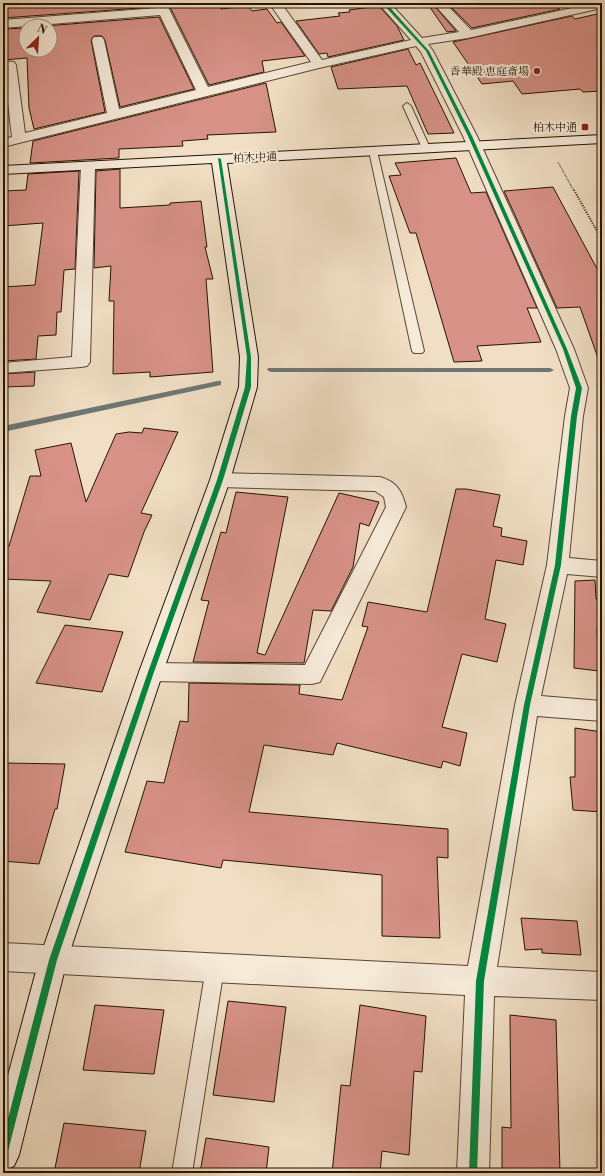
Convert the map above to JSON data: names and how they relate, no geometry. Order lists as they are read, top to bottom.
{
  "streets": {
    "street": ["柏木中通"]
  },
  "places": {
    "other": ["香華殿 恵庭斎場"],
    "transit": ["柏木中通"]
  },
  "north": "top right"
}
